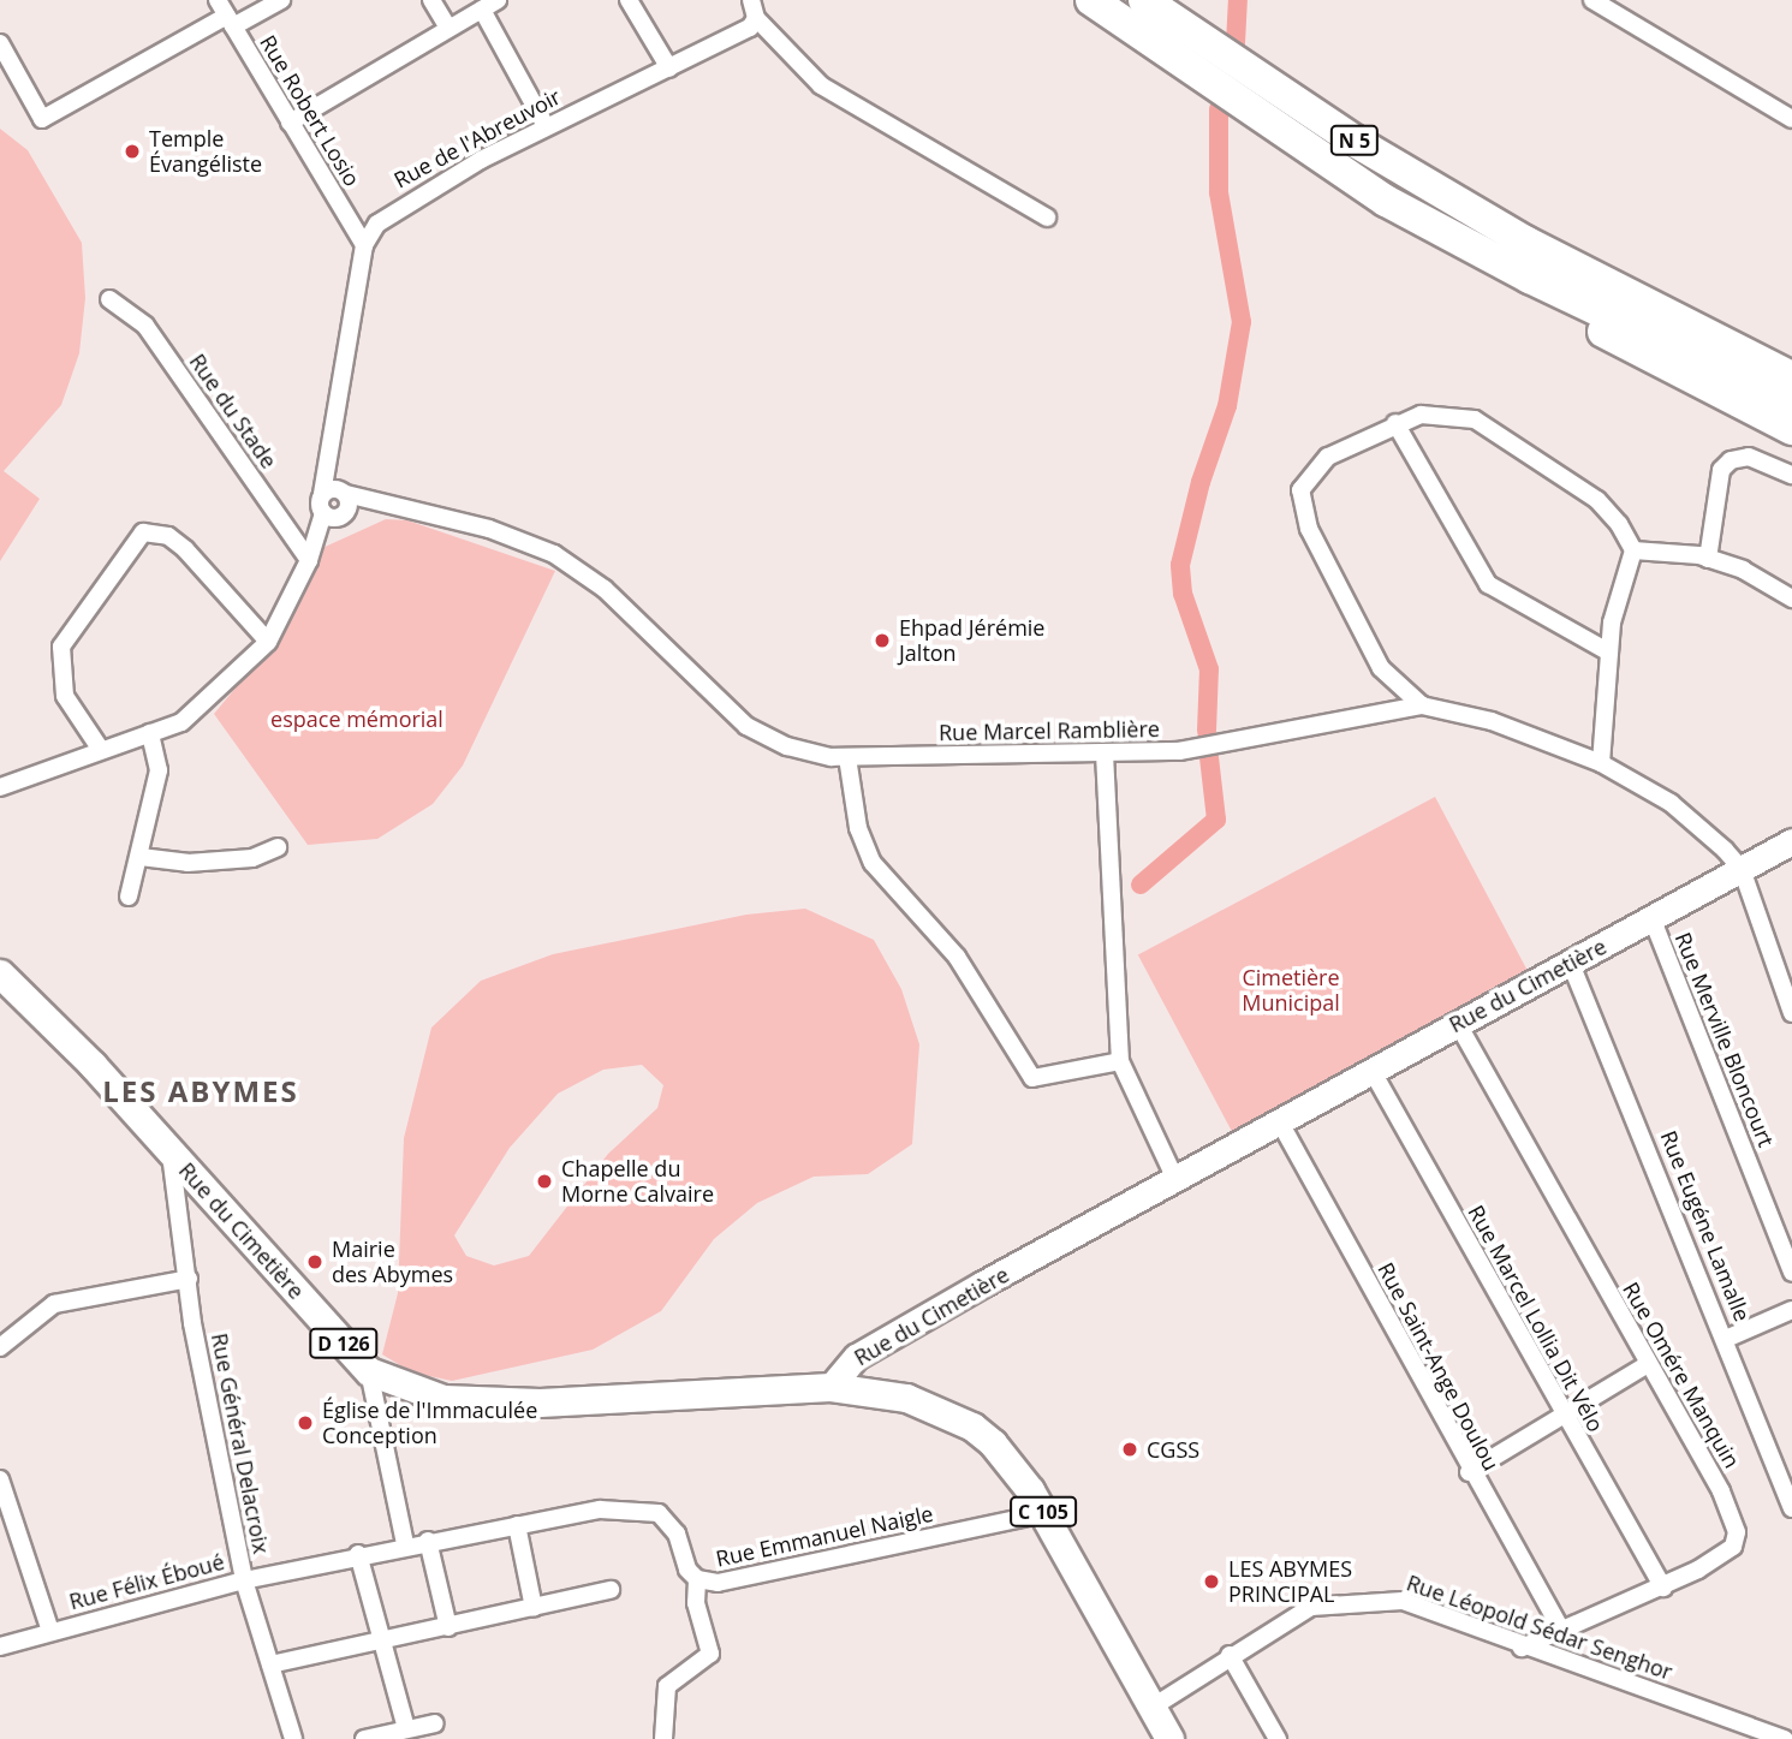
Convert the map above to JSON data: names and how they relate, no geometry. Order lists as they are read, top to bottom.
{
  "streets": {
    "highway": ["N 5"],
    "main road": ["Rue du Cimetière", "D 126", "C 105"],
    "street": [
      "Rue Robert Losio",
      "Rue de l'Abreuvoir",
      "Rue du Stade",
      "Rue Marcel Ramblière",
      "Rue Merville Bloncourt",
      "Rue Eugéne Lamalle",
      "Rue Marcel Lollia Dit Vélo",
      "Rue Saint-Ange Doulou",
      "Rue Omére Manquin",
      "Rue Général Delacroix",
      "Rue Emmanuel Naigle",
      "Rue Félix Éboué",
      "Rue Léopold Sédar Senghor"
    ]
  },
  "crossings": [
    ["Rue Robert Losio", "Rue de l'Abreuvoir"],
    ["Rue Marcel Ramblière", "Rue du Cimetière"],
    ["Rue du Cimetière", "Rue Merville Bloncourt"],
    ["Rue du Cimetière", "Rue Eugéne Lamalle"],
    ["Rue du Cimetière", "Rue Marcel Lollia Dit Vélo"],
    ["Rue du Cimetière", "Rue Saint-Ange Doulou"],
    ["Rue du Cimetière", "Rue Omére Manquin"],
    ["Rue du Cimetière", "Rue Général Delacroix"],
    ["Rue du Cimetière", "C 105"],
    ["Rue Marcel Lollia Dit Vélo", "Rue Omére Manquin"],
    ["Rue Saint-Ange Doulou", "Rue Omére Manquin"],
    ["Rue Omére Manquin", "Rue Léopold Sédar Senghor"],
    ["Rue Général Delacroix", "Rue Félix Éboué"],
    ["C 105", "Rue Emmanuel Naigle"],
    ["C 105", "Rue Léopold Sédar Senghor"],
    ["Rue Emmanuel Naigle", "Rue Félix Éboué"]
  ],
  "districts": ["LES ABYMES"],
  "parks": ["espace mémorial", "Cimetière Municipal"],
  "places": [
    "Temple Évangéliste",
    "Ehpad Jérémie Jalton",
    "Chapelle du Morne Calvaire",
    "Mairie des Abymes",
    "Église de l'Immaculée Conception",
    "CGSS",
    "LES ABYMES PRINCIPAL"
  ]
}
